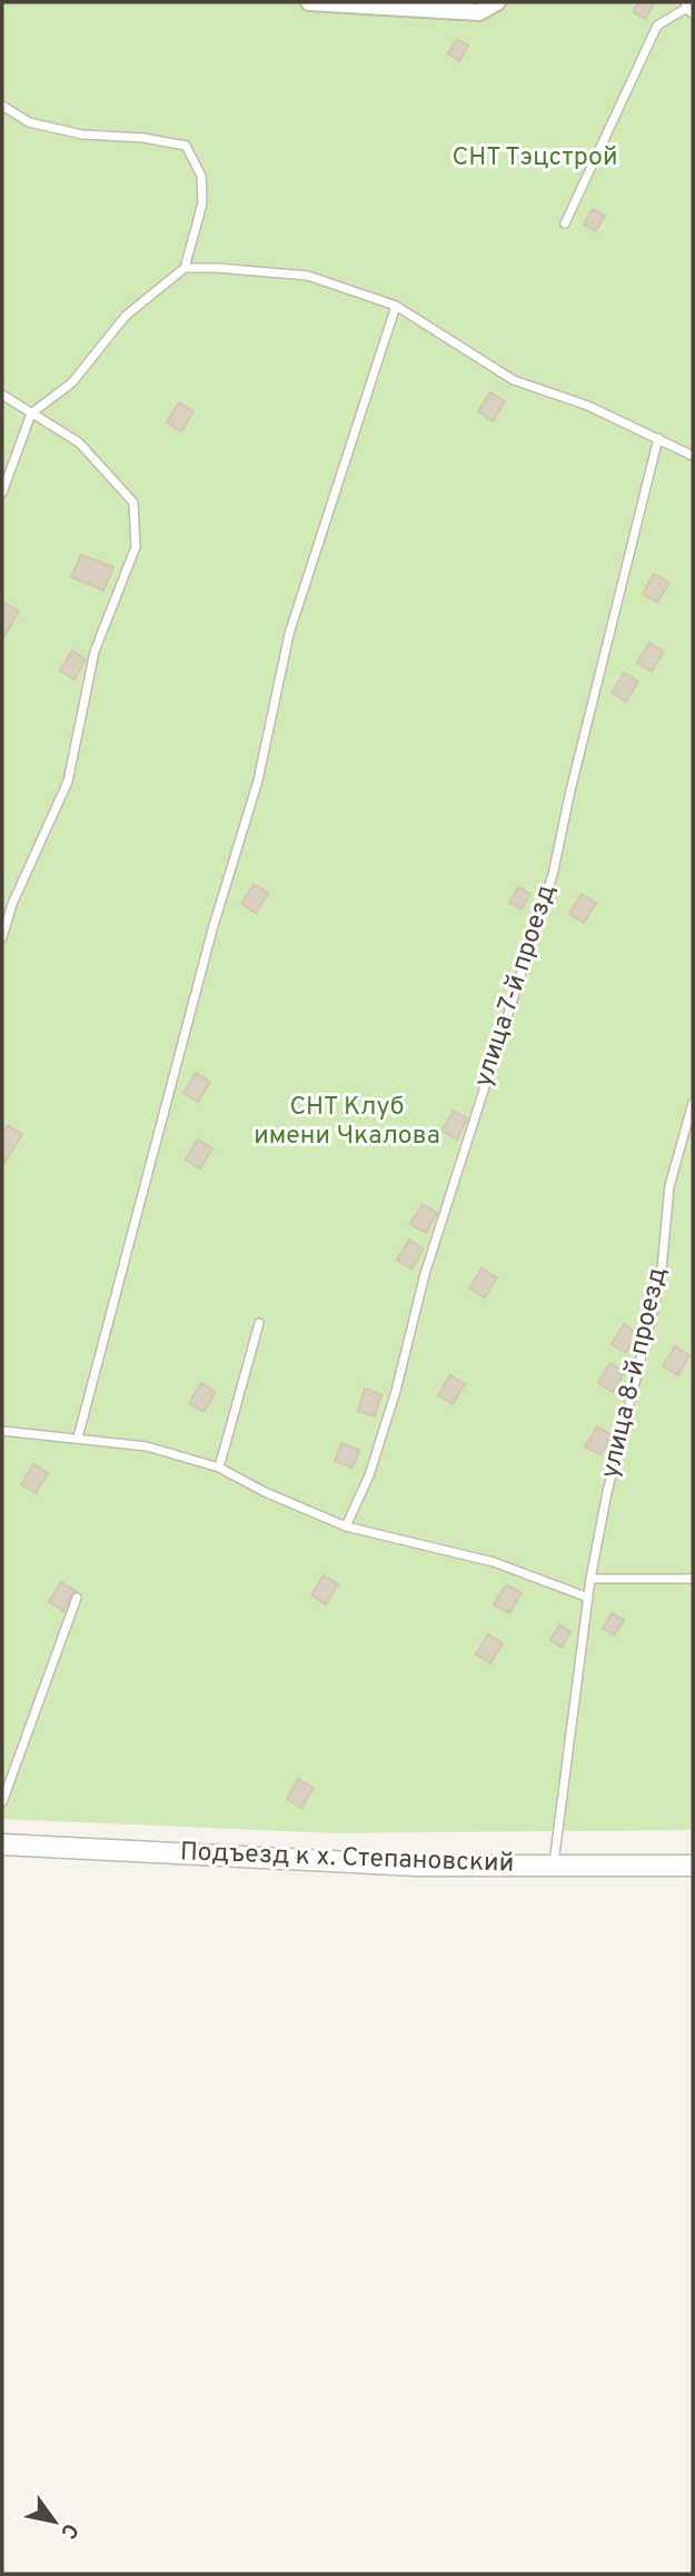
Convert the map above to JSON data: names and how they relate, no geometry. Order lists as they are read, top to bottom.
{
  "streets": {
    "street": ["Подъезд к х. Степановский"],
    "lane": ["улица 7-й проезд", "улица 8-й проезд"]
  },
  "crossings": [
    ["улица 8-й проезд", "Подъезд к х. Степановский"]
  ],
  "parks": ["СНТ Тэцстрой", "СНТ Клуб имени Чкалова"],
  "north": "bottom right"
}
